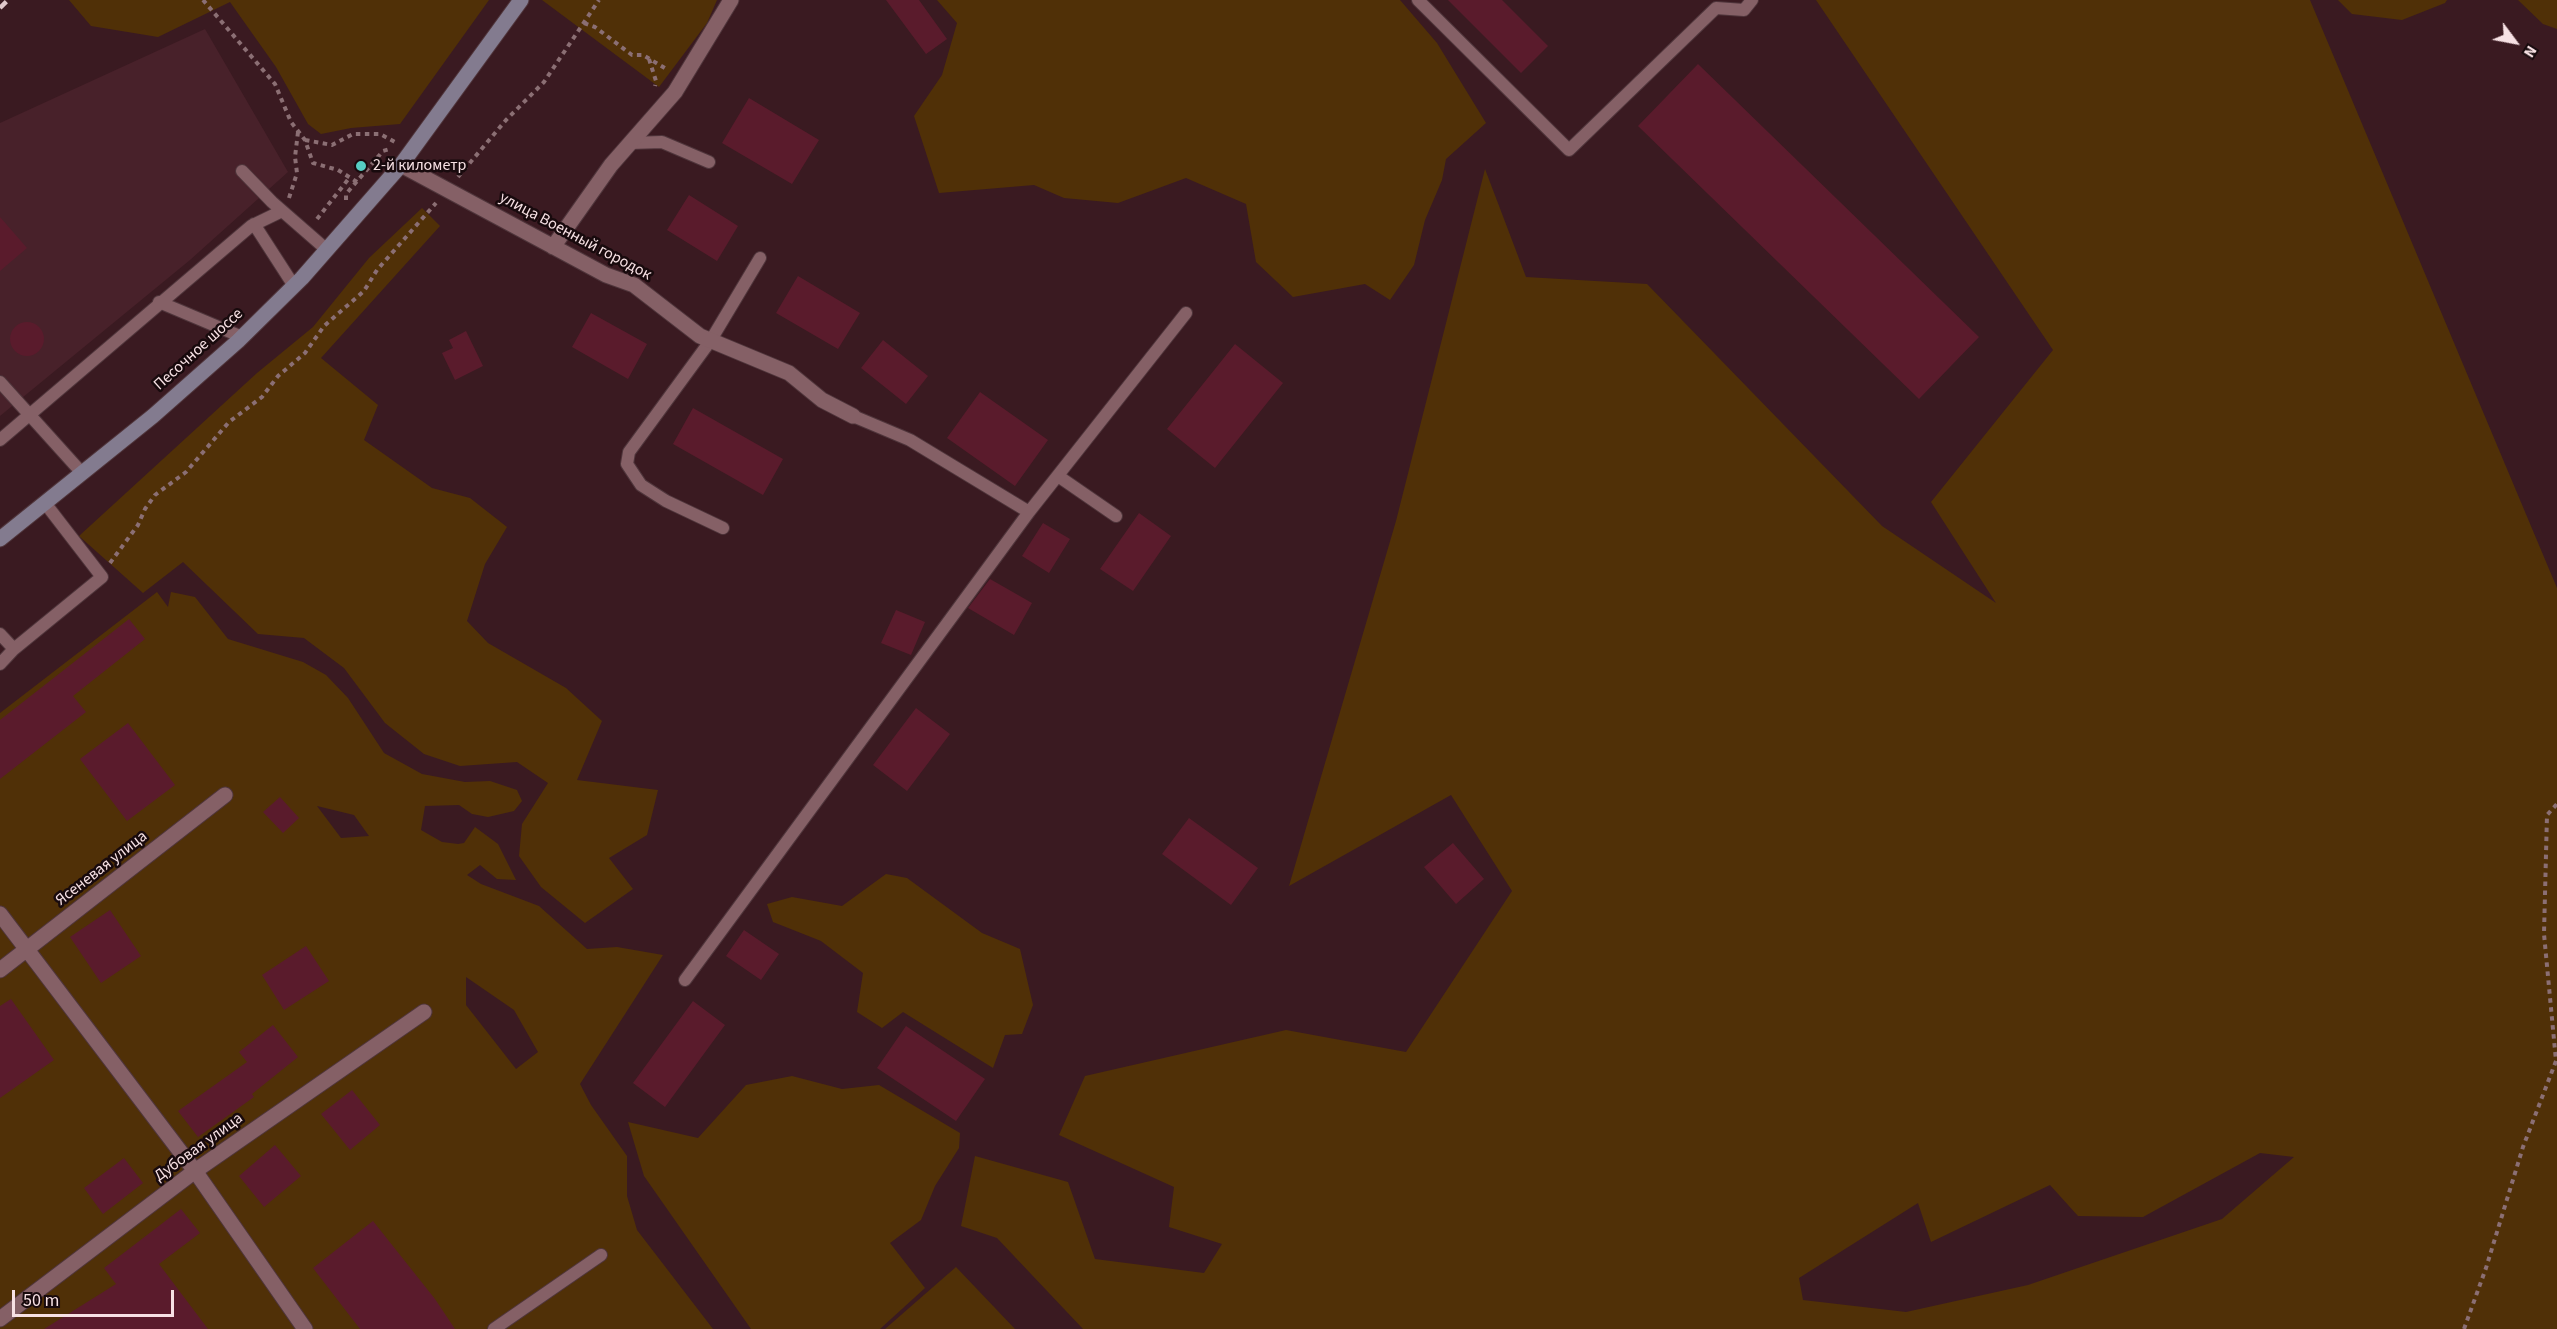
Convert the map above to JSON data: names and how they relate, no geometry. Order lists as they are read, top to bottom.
{
  "streets": {
    "main road": ["Песочное шоссе"],
    "street": ["улица Военный городок", "Ясеневая улица", "Дубовая улица"]
  },
  "crossings": [
    ["улица Военный городок", "Песочное шоссе"]
  ],
  "places": ["2-й километр"],
  "scale_bar": "50 m",
  "north": "bottom right"
}
